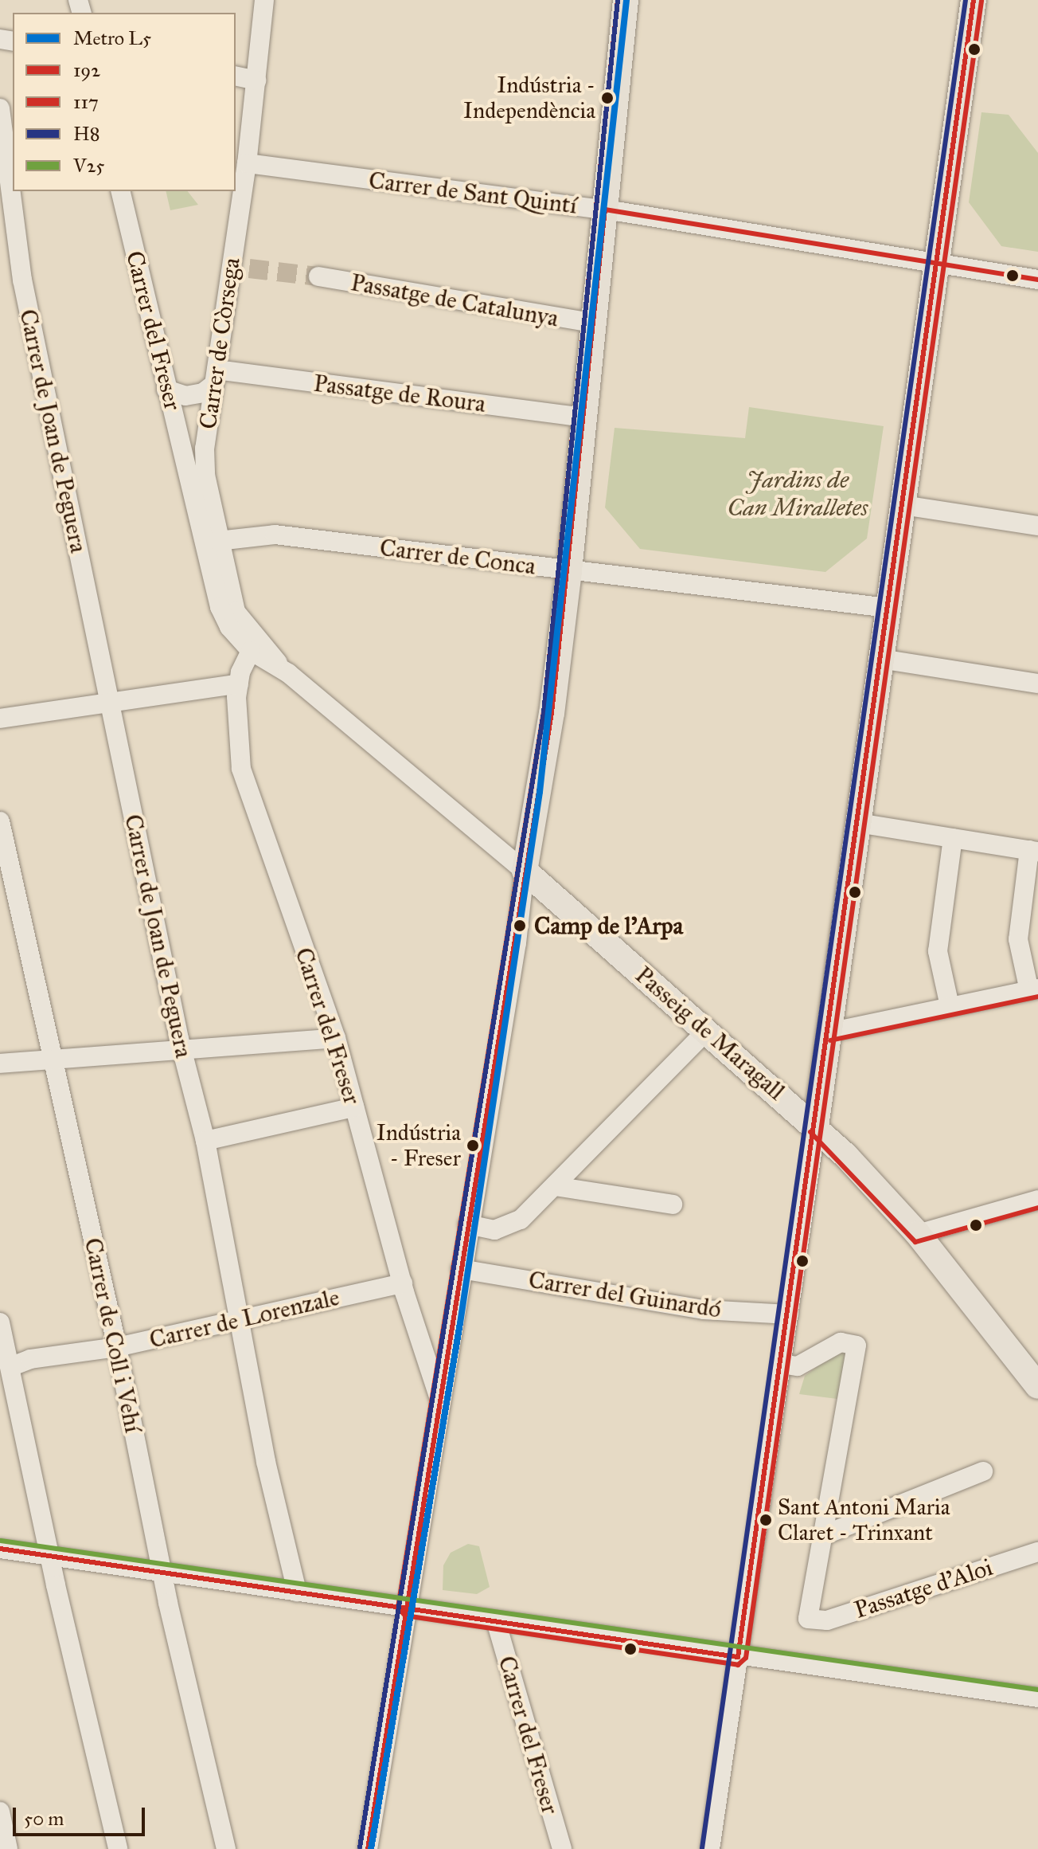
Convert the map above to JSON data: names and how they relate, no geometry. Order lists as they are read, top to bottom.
{
  "streets": {
    "main road": ["Passeig de Maragall"],
    "street": [
      "Carrer de Sant Quintí",
      "Passatge de Catalunya",
      "Carrer del Freser",
      "Carrer de Còrsega",
      "Passatge de Roura",
      "Carrer de Joan de Peguera",
      "Carrer de Conca",
      "Carrer del Guinardó",
      "Carrer de Lorenzale",
      "Carrer de Coll i Vehí",
      "Passatge d'Aloi"
    ]
  },
  "crossings": [
    ["Carrer de Sant Quintí", "Carrer de Còrsega"],
    ["Carrer del Freser", "Passeig de Maragall"],
    ["Carrer del Freser", "Carrer de Lorenzale"],
    ["Carrer de Còrsega", "Passatge de Roura"],
    ["Carrer de Còrsega", "Carrer de Conca"],
    ["Carrer de Còrsega", "Passeig de Maragall"],
    ["Carrer de Joan de Peguera", "Carrer de Lorenzale"],
    ["Carrer de Lorenzale", "Carrer de Coll i Vehí"]
  ],
  "parks": ["Jardins de Can Miralletes"],
  "places": [
    "Indústria - Independència",
    "Camp de l'Arpa",
    "Indústria - Freser",
    "Sant Antoni Maria Claret - Trinxant"
  ],
  "lines": [
    "metro line L5",
    "transit line 192",
    "transit line 117",
    "transit line H8",
    "transit line V25"
  ],
  "legend": [
    "Metro L5",
    "192",
    "117",
    "H8",
    "V25"
  ],
  "scale_bar": "50 m"
}
